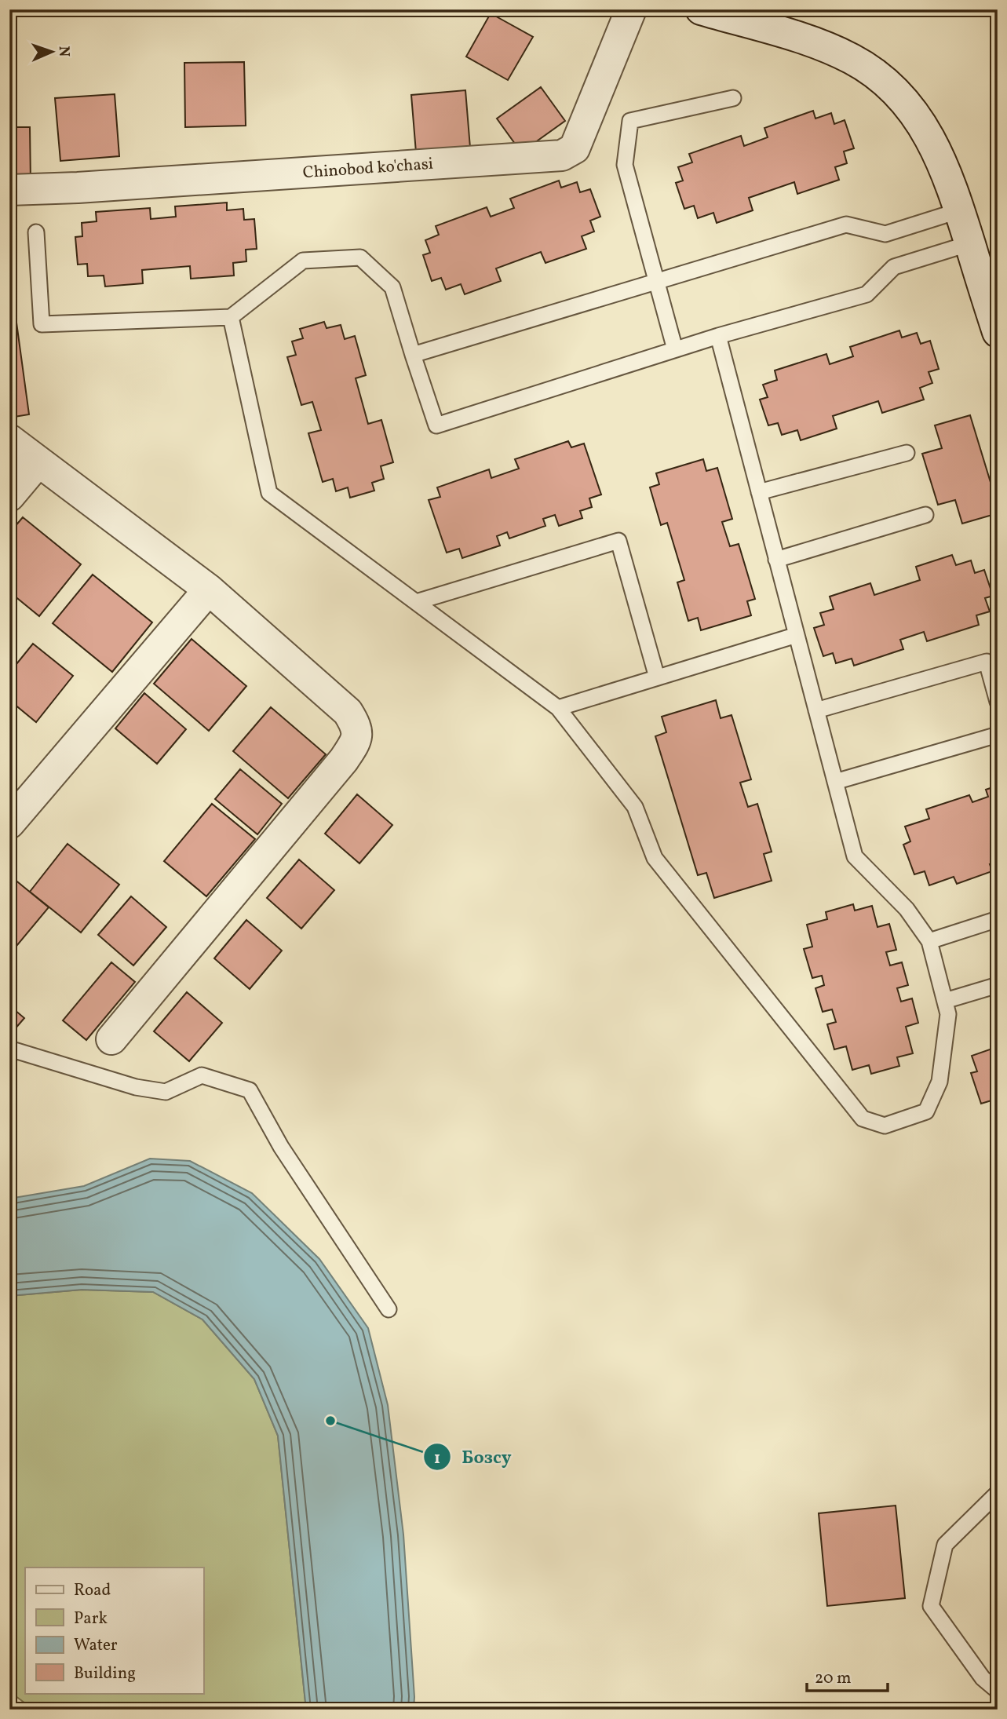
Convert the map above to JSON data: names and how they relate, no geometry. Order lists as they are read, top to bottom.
{
  "streets": {
    "street": ["Chinobod ko'chasi"]
  },
  "places": ["Бозсу"],
  "legend": [
    "Road",
    "Park",
    "Water",
    "Building"
  ],
  "scale_bar": "20 m",
  "north": "right"
}
